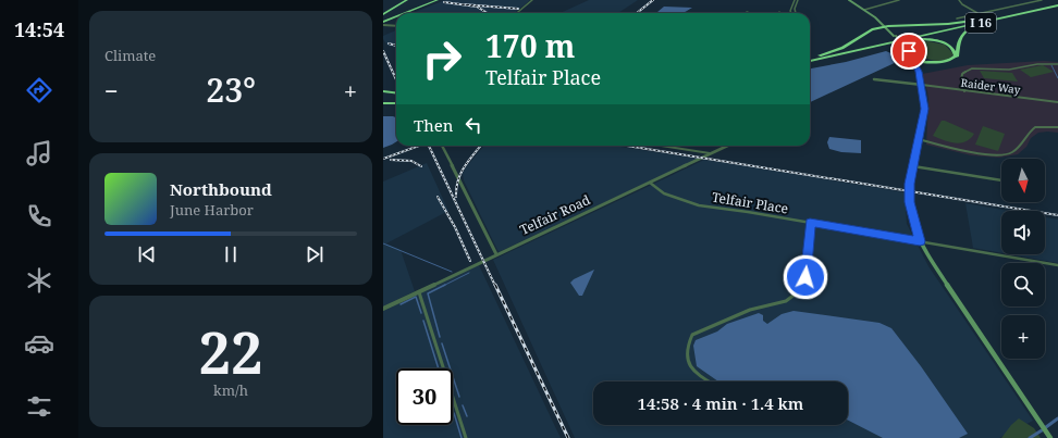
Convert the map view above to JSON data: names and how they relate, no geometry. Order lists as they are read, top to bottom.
{
  "streets": {
    "highway": ["I 16"],
    "street": ["Raider Way", "Telfair Place", "Telfair Road"]
  },
  "crossings": [
    ["Telfair Place", "Telfair Road"]
  ],
  "north": "bottom",
  "page": {
    "tabs": "14:54",
    "tile": [
      "Climate",
      ["22", "km/h"]
    ],
    "turn": ["170 m", "Telfair Place"],
    "heat": ["−", "23°", "+"],
    "then": "Then",
    "map_buttons": "+",
    "song": ["Northbound", "June Harbor"],
    "limit": "30",
    "trip": "14:58 · 4 min · 1.4 km"
  }
}
